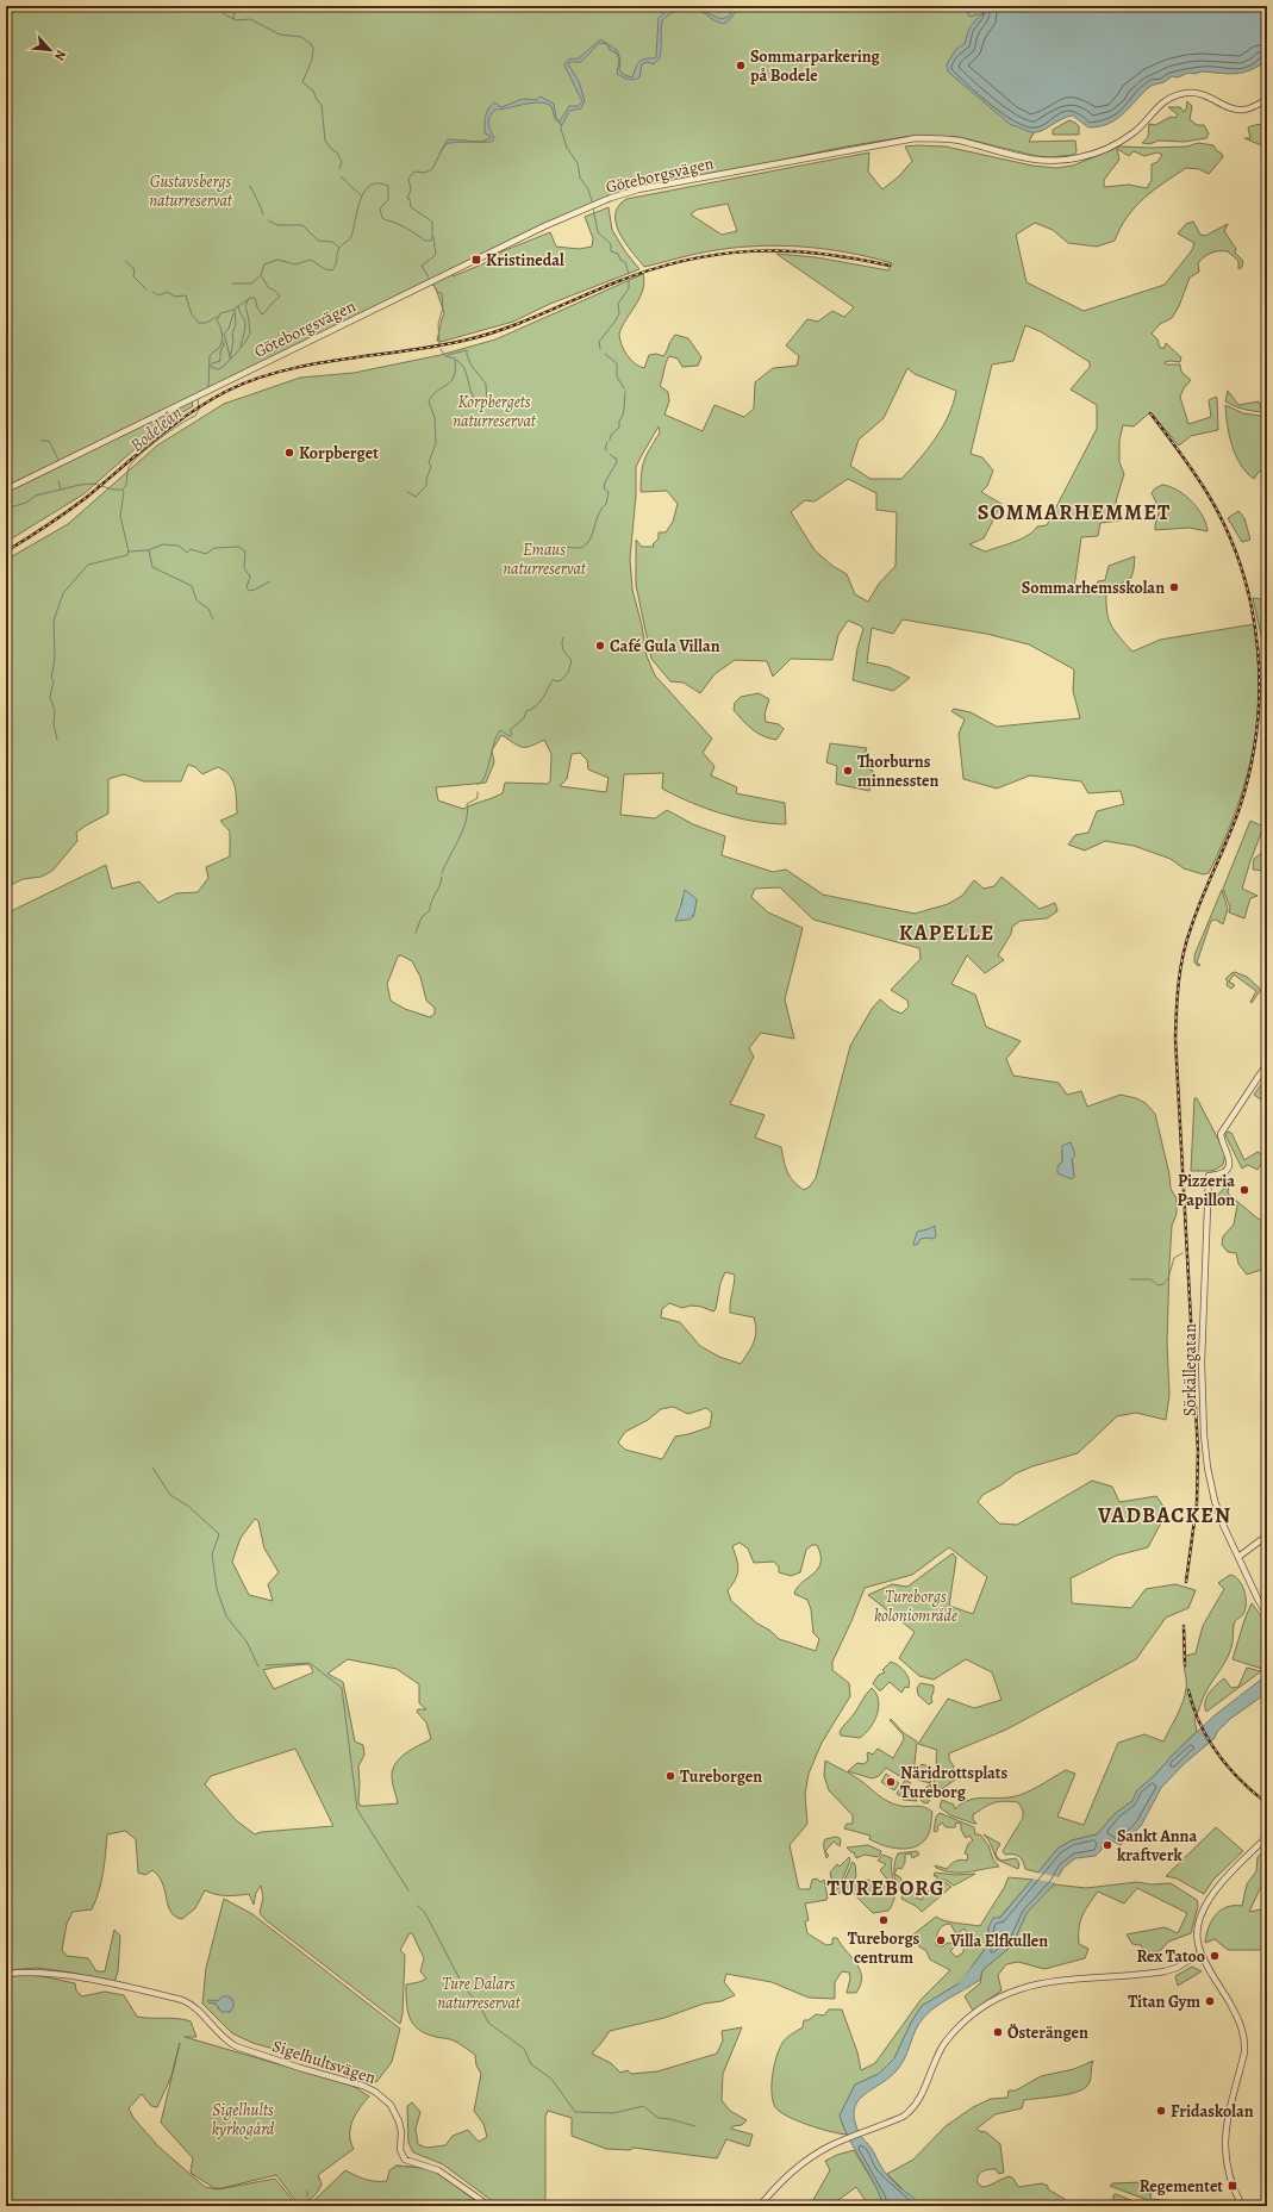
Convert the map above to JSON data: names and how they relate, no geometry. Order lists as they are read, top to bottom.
{
  "streets": {
    "street": ["Göteborgsvägen", "Sörkällegatan", "Sigelhultsvägen"]
  },
  "districts": [
    "SOMMARHEMMET",
    "KAPELLE",
    "VADBACKEN",
    "TUREBORG"
  ],
  "water": ["Bodeleån"],
  "parks": [
    "Gustavsbergs naturreservat",
    "Korpbergets naturreservat",
    "Emaus naturreservat",
    "Tureborgs koloniområde",
    "Ture Dalars naturreservat",
    "Sigelhults kyrkogård"
  ],
  "places": {
    "other": [
      "Sommarparkering på Bodele",
      "Korpberget",
      "Sommarhemsskolan",
      "Café Gula Villan",
      "Thorburns minnessten",
      "Pizzeria Papillon",
      "Tureborgen",
      "Näridrottsplats Tureborg",
      "Sankt Anna kraftverk",
      "Tureborgs centrum",
      "Villa Elfkullen",
      "Rex Tatoo",
      "Titan Gym",
      "Österängen",
      "Fridaskolan"
    ],
    "transit": ["Kristinedal", "Regementet"]
  },
  "north": "bottom right"
}
